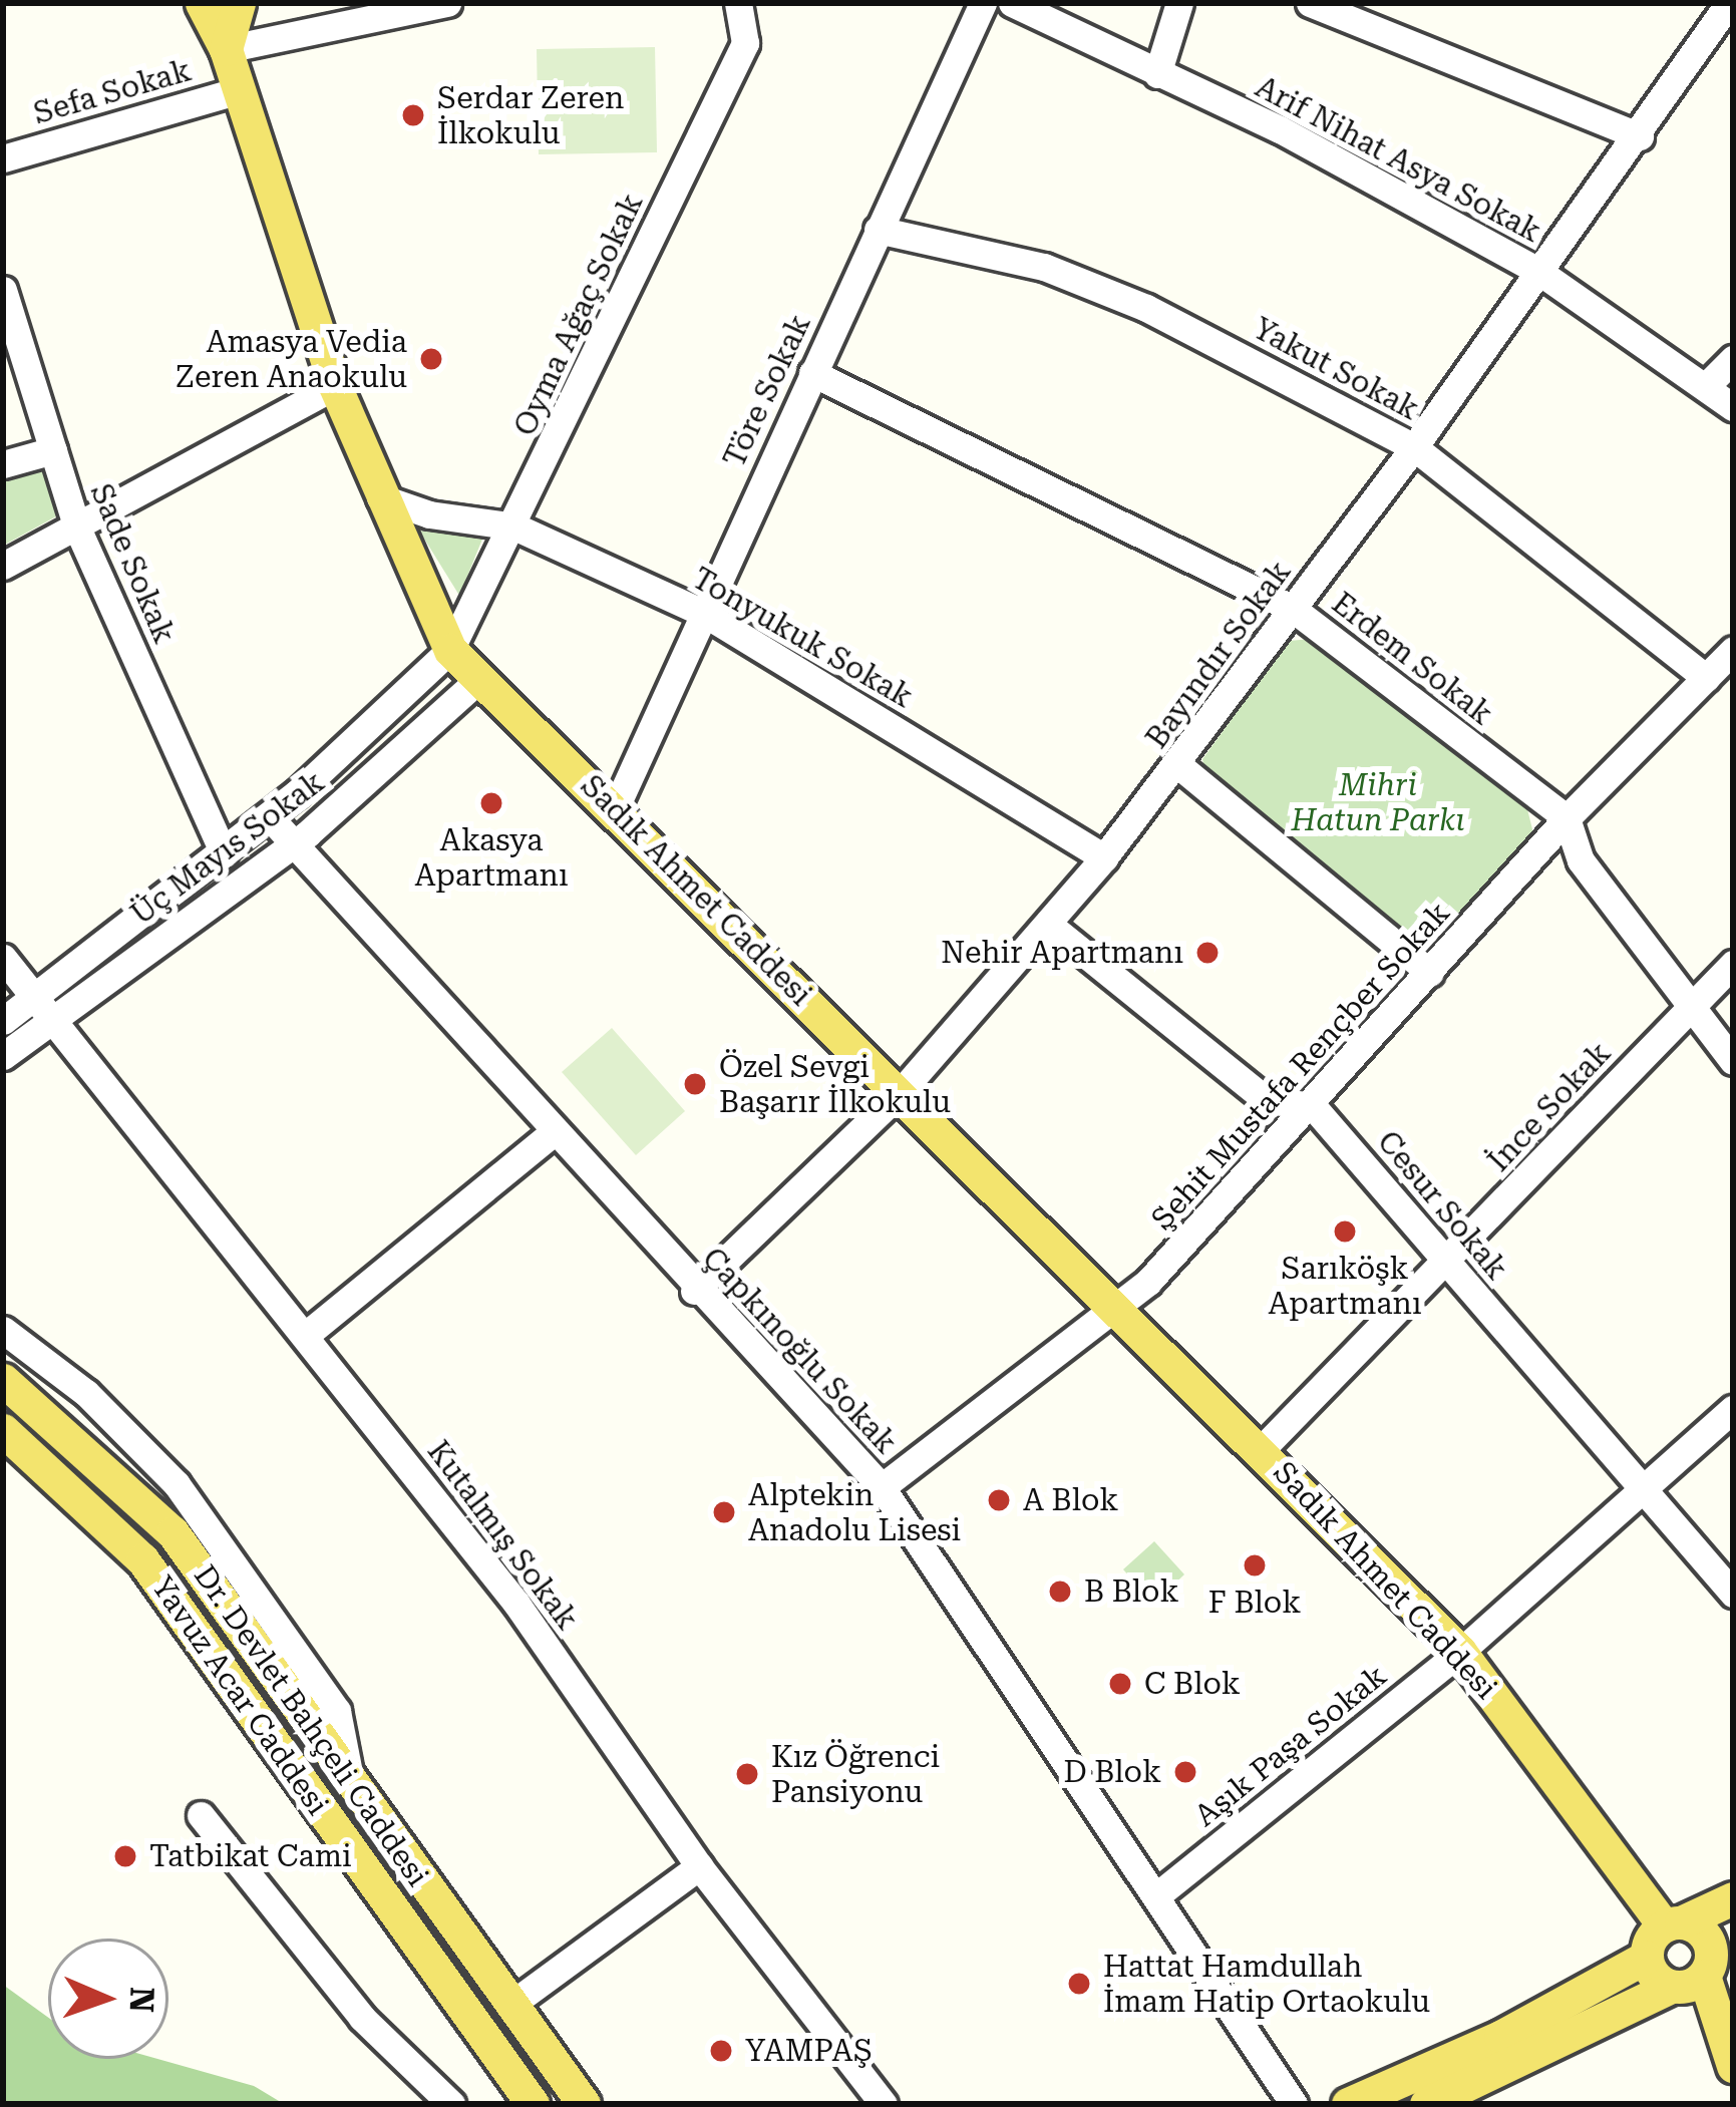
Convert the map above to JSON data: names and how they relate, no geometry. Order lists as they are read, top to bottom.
{
  "streets": {
    "main road": ["Sadık Ahmet Caddesi", "Yavuz Acar Caddesi", "Dr. Devlet Bahçeli Caddesi"],
    "street": [
      "Sefa Sokak",
      "Arif Nihat Asya Sokak",
      "Oyma Ağaç Sokak",
      "Yakut Sokak",
      "Töre Sokak",
      "Sade Sokak",
      "Tonyukuk Sokak",
      "Bayındır Sokak",
      "Erdem Sokak",
      "Üç Mayıs Sokak",
      "Şehit Mustafa Rençber Sokak",
      "İnce Sokak",
      "Cesur Sokak",
      "Çapkınoğlu Sokak",
      "Kutalmış Sokak",
      "Aşık Paşa Sokak"
    ]
  },
  "crossings": [
    ["Sefa Sokak", "Sadık Ahmet Caddesi"],
    ["Arif Nihat Asya Sokak", "Bayındır Sokak"],
    ["Oyma Ağaç Sokak", "Tonyukuk Sokak"],
    ["Oyma Ağaç Sokak", "Üç Mayıs Sokak"],
    ["Oyma Ağaç Sokak", "Sadık Ahmet Caddesi"],
    ["Yakut Sokak", "Töre Sokak"],
    ["Yakut Sokak", "Bayındır Sokak"],
    ["Yakut Sokak", "Şehit Mustafa Rençber Sokak"],
    ["Töre Sokak", "Tonyukuk Sokak"],
    ["Töre Sokak", "Erdem Sokak"],
    ["Töre Sokak", "Sadık Ahmet Caddesi"],
    ["Sade Sokak", "Üç Mayıs Sokak"],
    ["Tonyukuk Sokak", "Bayındır Sokak"],
    ["Tonyukuk Sokak", "Sadık Ahmet Caddesi"],
    ["Bayındır Sokak", "Erdem Sokak"],
    ["Bayındır Sokak", "Sadık Ahmet Caddesi"],
    ["Bayındır Sokak", "Çapkınoğlu Sokak"],
    ["Erdem Sokak", "Şehit Mustafa Rençber Sokak"],
    ["Erdem Sokak", "İnce Sokak"],
    ["Üç Mayıs Sokak", "Sadık Ahmet Caddesi"],
    ["Üç Mayıs Sokak", "Çapkınoğlu Sokak"],
    ["Üç Mayıs Sokak", "Kutalmış Sokak"],
    ["Sadık Ahmet Caddesi", "Şehit Mustafa Rençber Sokak"],
    ["Sadık Ahmet Caddesi", "İnce Sokak"],
    ["Sadık Ahmet Caddesi", "Aşık Paşa Sokak"],
    ["Şehit Mustafa Rençber Sokak", "Cesur Sokak"],
    ["Şehit Mustafa Rençber Sokak", "Çapkınoğlu Sokak"],
    ["İnce Sokak", "Cesur Sokak"],
    ["Cesur Sokak", "Aşık Paşa Sokak"],
    ["Çapkınoğlu Sokak", "Aşık Paşa Sokak"]
  ],
  "parks": ["Mihri Hatun Parkı"],
  "places": [
    "Serdar Zeren İlkokulu",
    "Amasya Vedia Zeren Anaokulu",
    "Akasya Apartmanı",
    "Nehir Apartmanı",
    "Özel Sevgi Başarır İlkokulu",
    "Sarıköşk Apartmanı",
    "A Blok",
    "Alptekin Anadolu Lisesi",
    "F Blok",
    "B Blok",
    "C Blok",
    "D Blok",
    "Kız Öğrenci Pansiyonu",
    "Tatbikat Cami",
    "Hattat Hamdullah İmam Hatip Ortaokulu",
    "YAMPAŞ"
  ],
  "north": "right"
}
